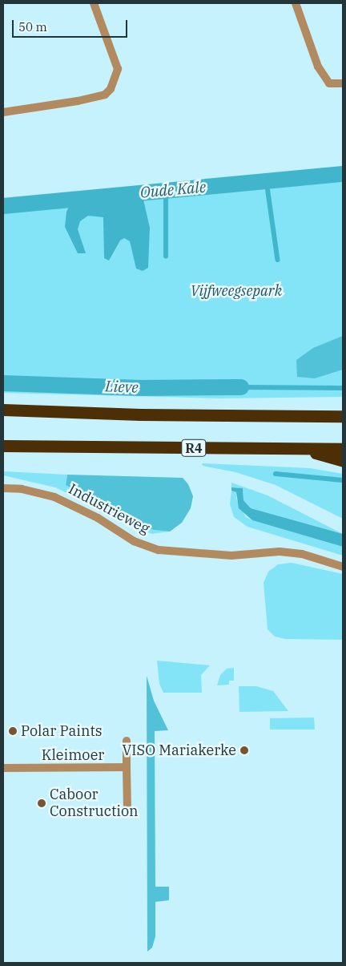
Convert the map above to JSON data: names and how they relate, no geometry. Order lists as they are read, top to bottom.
{
  "streets": {
    "highway": ["R4"],
    "street": ["Industrieweg", "Kleimoer"]
  },
  "water": ["Oude Kale", "Lieve"],
  "parks": ["Vijfweegsepark"],
  "places": ["Polar Paints", "VISO Mariakerke", "Caboor Construction"],
  "scale_bar": "50 m"
}
